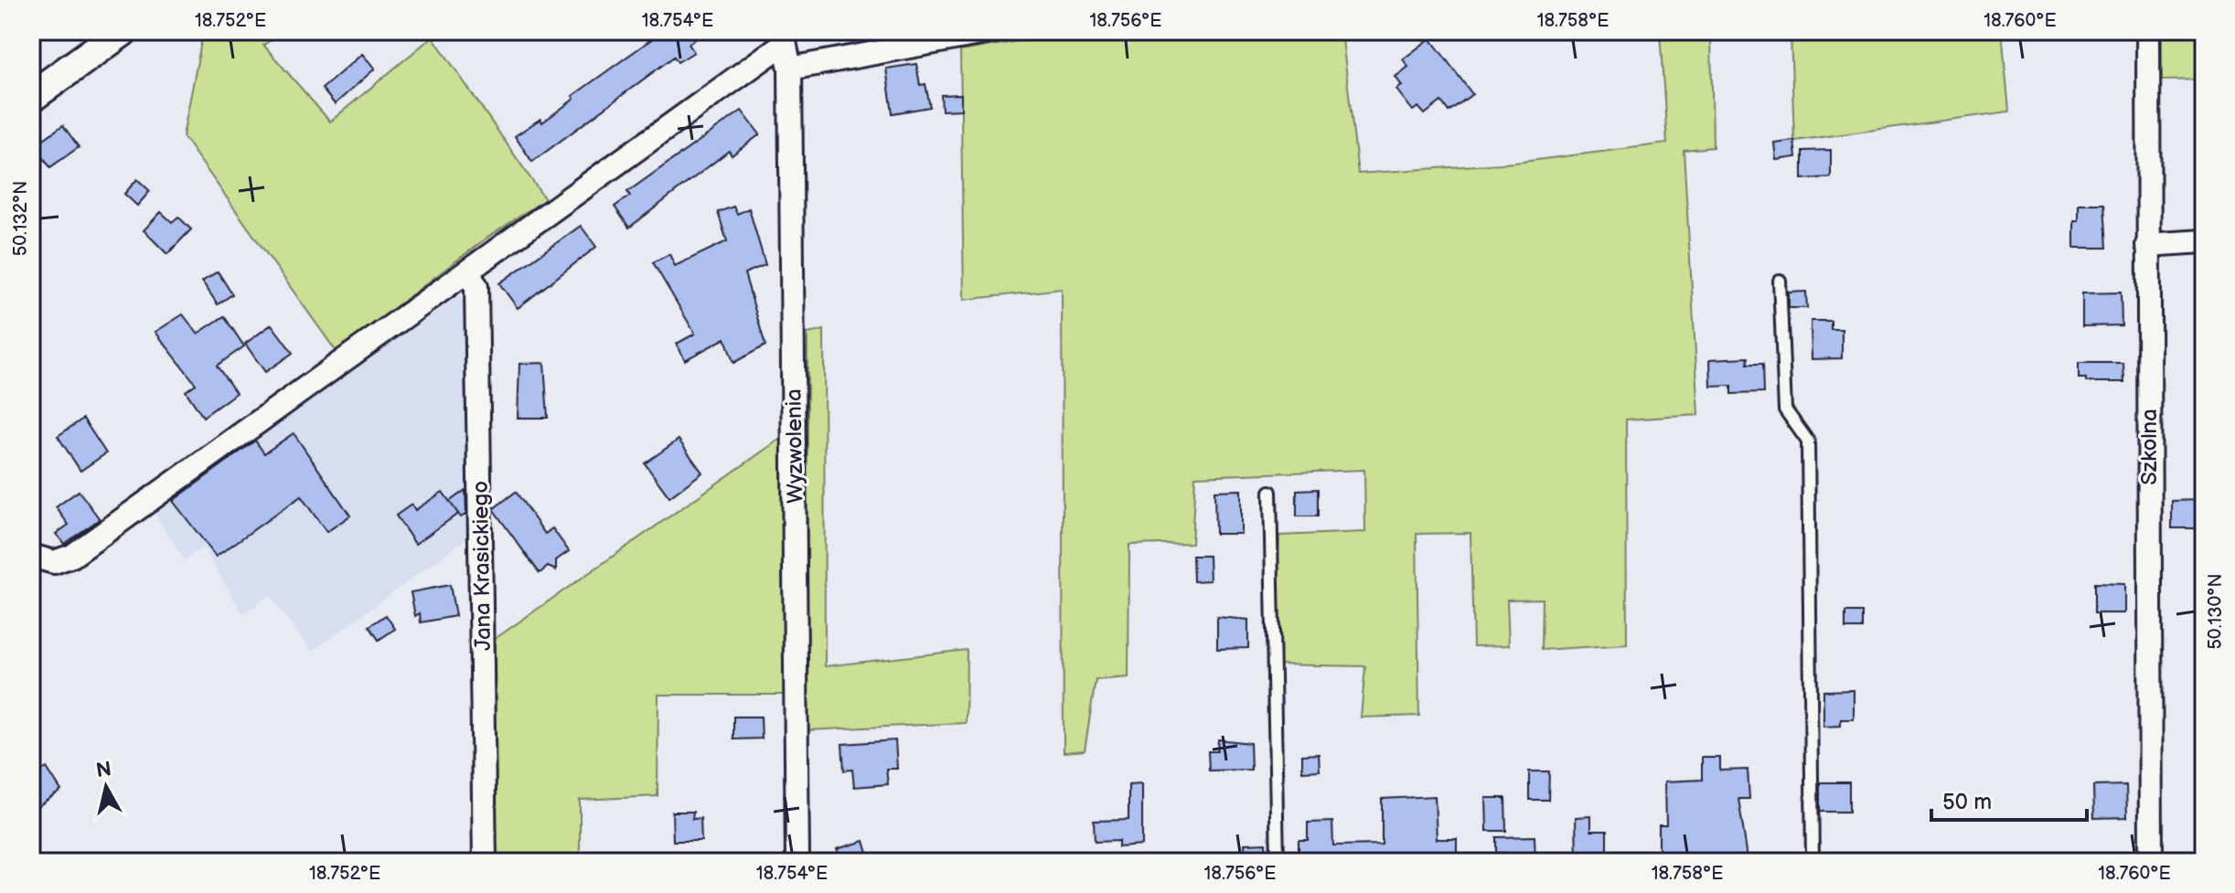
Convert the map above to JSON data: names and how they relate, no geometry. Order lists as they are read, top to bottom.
{
  "streets": {
    "street": ["Wyzwolenia", "Szkolna", "Jana Krasickiego"]
  },
  "scale_bar": "50 m",
  "north": "top",
  "coordinates": [
    "18.752°E",
    "18.754°E",
    "18.756°E",
    "18.758°E",
    "18.760°E",
    "50.132°N",
    "50.130°N"
  ]
}
